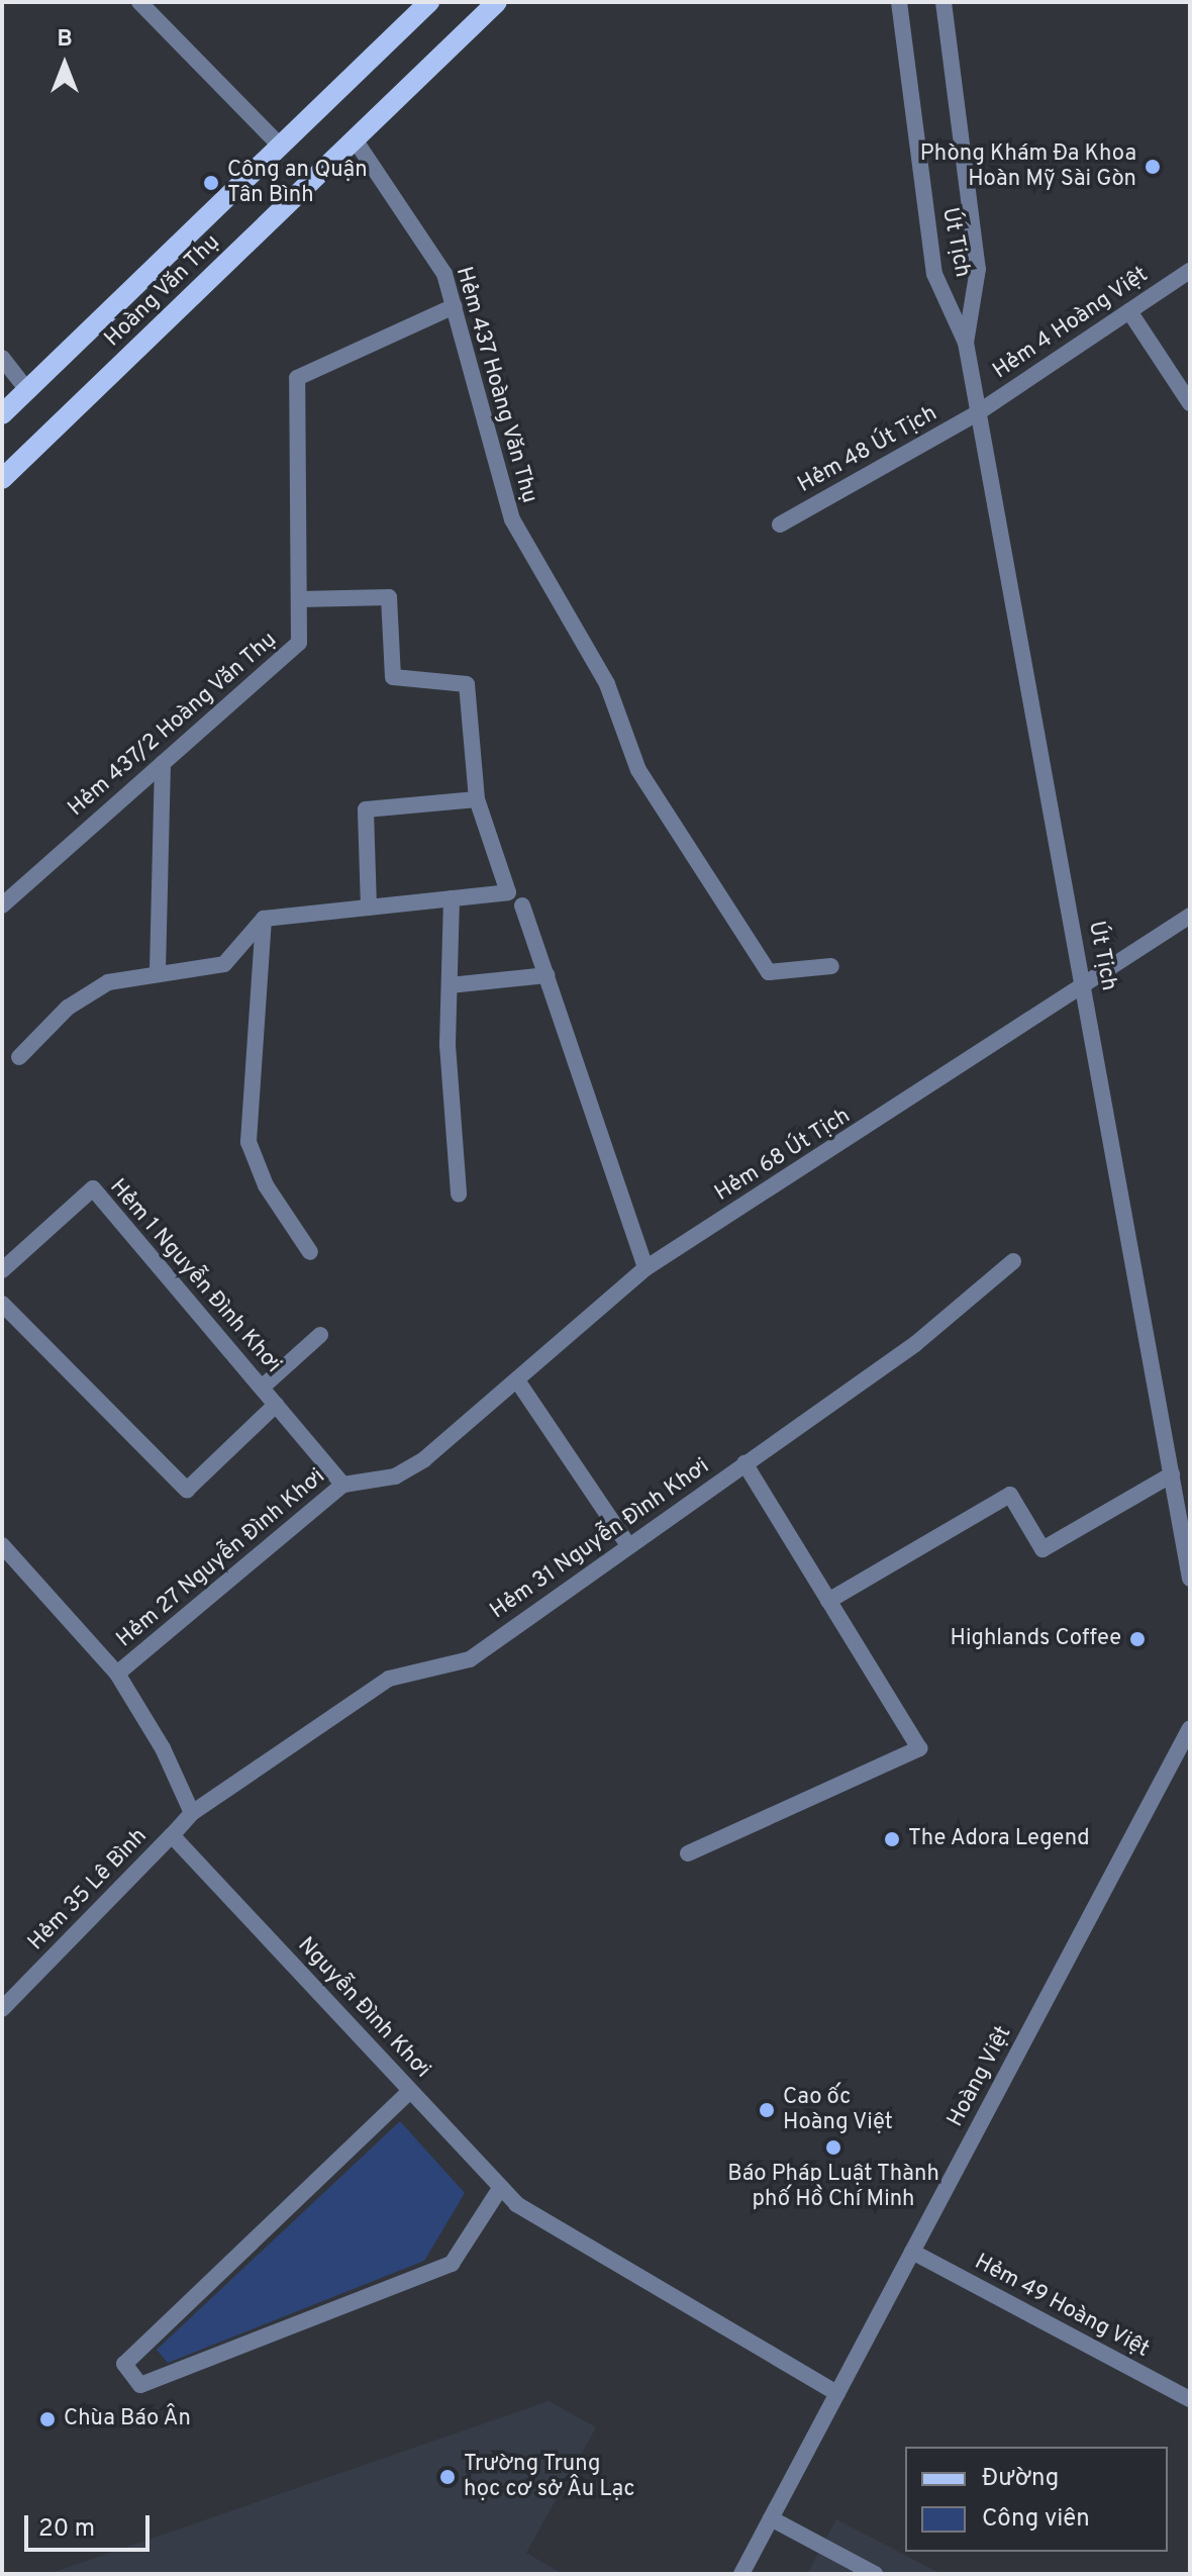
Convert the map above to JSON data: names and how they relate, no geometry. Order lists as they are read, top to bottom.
{
  "streets": {
    "main road": ["Hoàng Văn Thụ"],
    "street": [
      "Út Tịch",
      "Hẻm 4 Hoàng Việt",
      "Hẻm 437 Hoàng Văn Thụ",
      "Hẻm 48 Út Tịch",
      "Hẻm 437/2 Hoàng Văn Thụ",
      "Hẻm 68 Út Tịch",
      "Hẻm 1 Nguyễn Đình Khơi",
      "Hẻm 31 Nguyễn Đình Khơi",
      "Hẻm 27 Nguyễn Đình Khơi",
      "Hẻm 35 Lê Bình",
      "Nguyễn Đình Khơi",
      "Hoàng Việt",
      "Hẻm 49 Hoàng Việt"
    ]
  },
  "crossings": [
    ["Út Tịch", "Hẻm 4 Hoàng Việt"],
    ["Út Tịch", "Hẻm 48 Út Tịch"],
    ["Út Tịch", "Hẻm 68 Út Tịch"],
    ["Hoàng Văn Thụ", "Hẻm 437 Hoàng Văn Thụ"],
    ["Hẻm 4 Hoàng Việt", "Hẻm 48 Út Tịch"],
    ["Hẻm 437 Hoàng Văn Thụ", "Hẻm 437/2 Hoàng Văn Thụ"],
    ["Hẻm 68 Út Tịch", "Hẻm 27 Nguyễn Đình Khơi"],
    ["Hẻm 1 Nguyễn Đình Khơi", "Hẻm 27 Nguyễn Đình Khơi"],
    ["Hẻm 35 Lê Bình", "Nguyễn Đình Khơi"],
    ["Nguyễn Đình Khơi", "Hoàng Việt"],
    ["Hoàng Việt", "Hẻm 49 Hoàng Việt"]
  ],
  "places": [
    "Phòng Khám Đa Khoa Hoàn Mỹ Sài Gòn",
    "Công an Quận Tân Bình",
    "Highlands Coffee",
    "The Adora Legend",
    "Cao ốc Hoàng Việt",
    "Báo Pháp Luật Thành phố Hồ Chí Minh",
    "Chùa Báo Ân",
    "Trường Trung học cơ sở Âu Lạc"
  ],
  "legend": ["Đường", "Công viên"],
  "scale_bar": "20 m",
  "north": "top"
}
